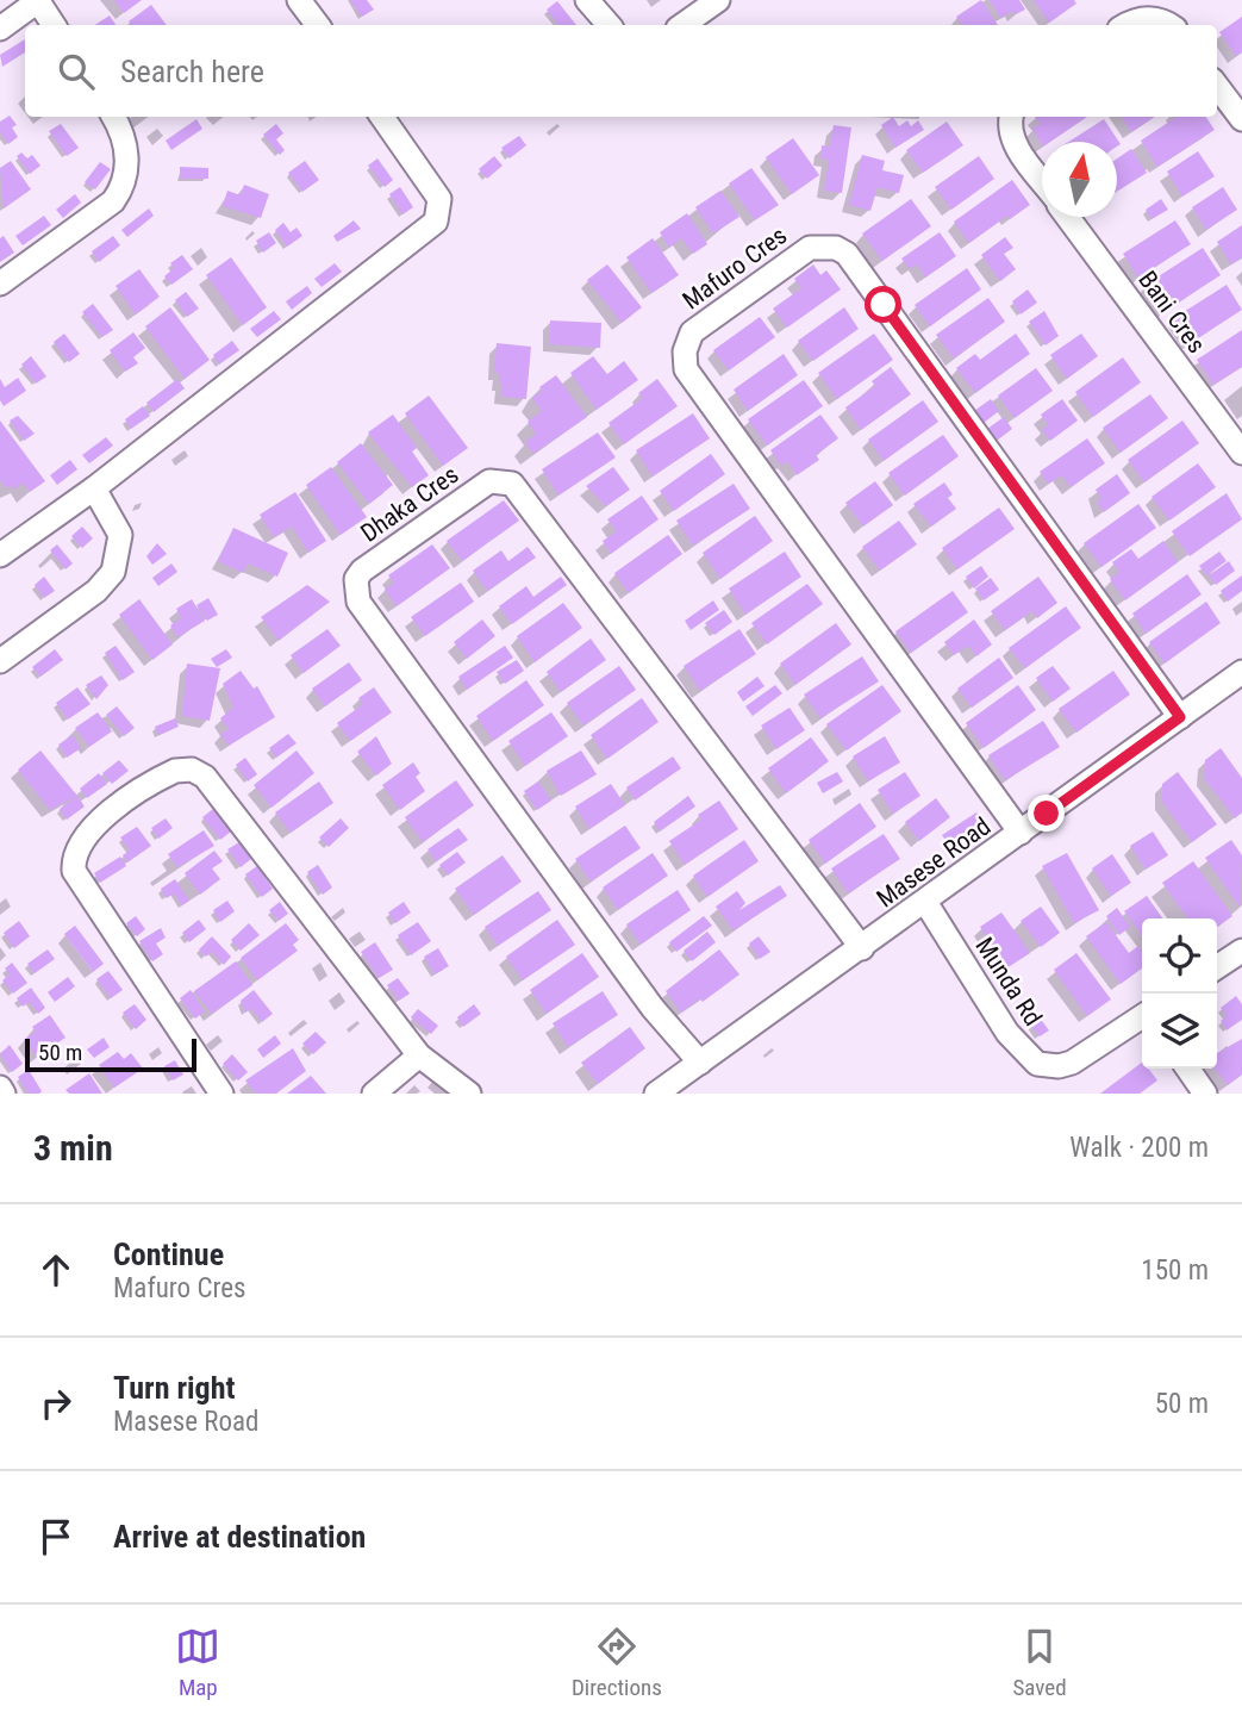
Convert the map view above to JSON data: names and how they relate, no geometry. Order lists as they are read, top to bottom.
{
  "streets": {
    "street": [
      "Mafuro Cres",
      "Bani Cres",
      "Dhaka Cres",
      "Masese Road",
      "Munda Rd"
    ]
  },
  "crossings": [
    ["Mafuro Cres", "Masese Road"],
    ["Dhaka Cres", "Masese Road"],
    ["Masese Road", "Munda Rd"]
  ],
  "scale_bar": "50 m",
  "north": "top",
  "page": {
    "search": "Search here",
    "scale": "50 m",
    "heading": ["3 min", "Walk · 200 m"],
    "list": [
      ["Continue", "Mafuro Cres", "150 m"],
      ["Turn right", "Masese Road", "50 m"],
      "Arrive at destination"
    ],
    "nav": ["Map", "Directions", "Saved"]
  }
}
